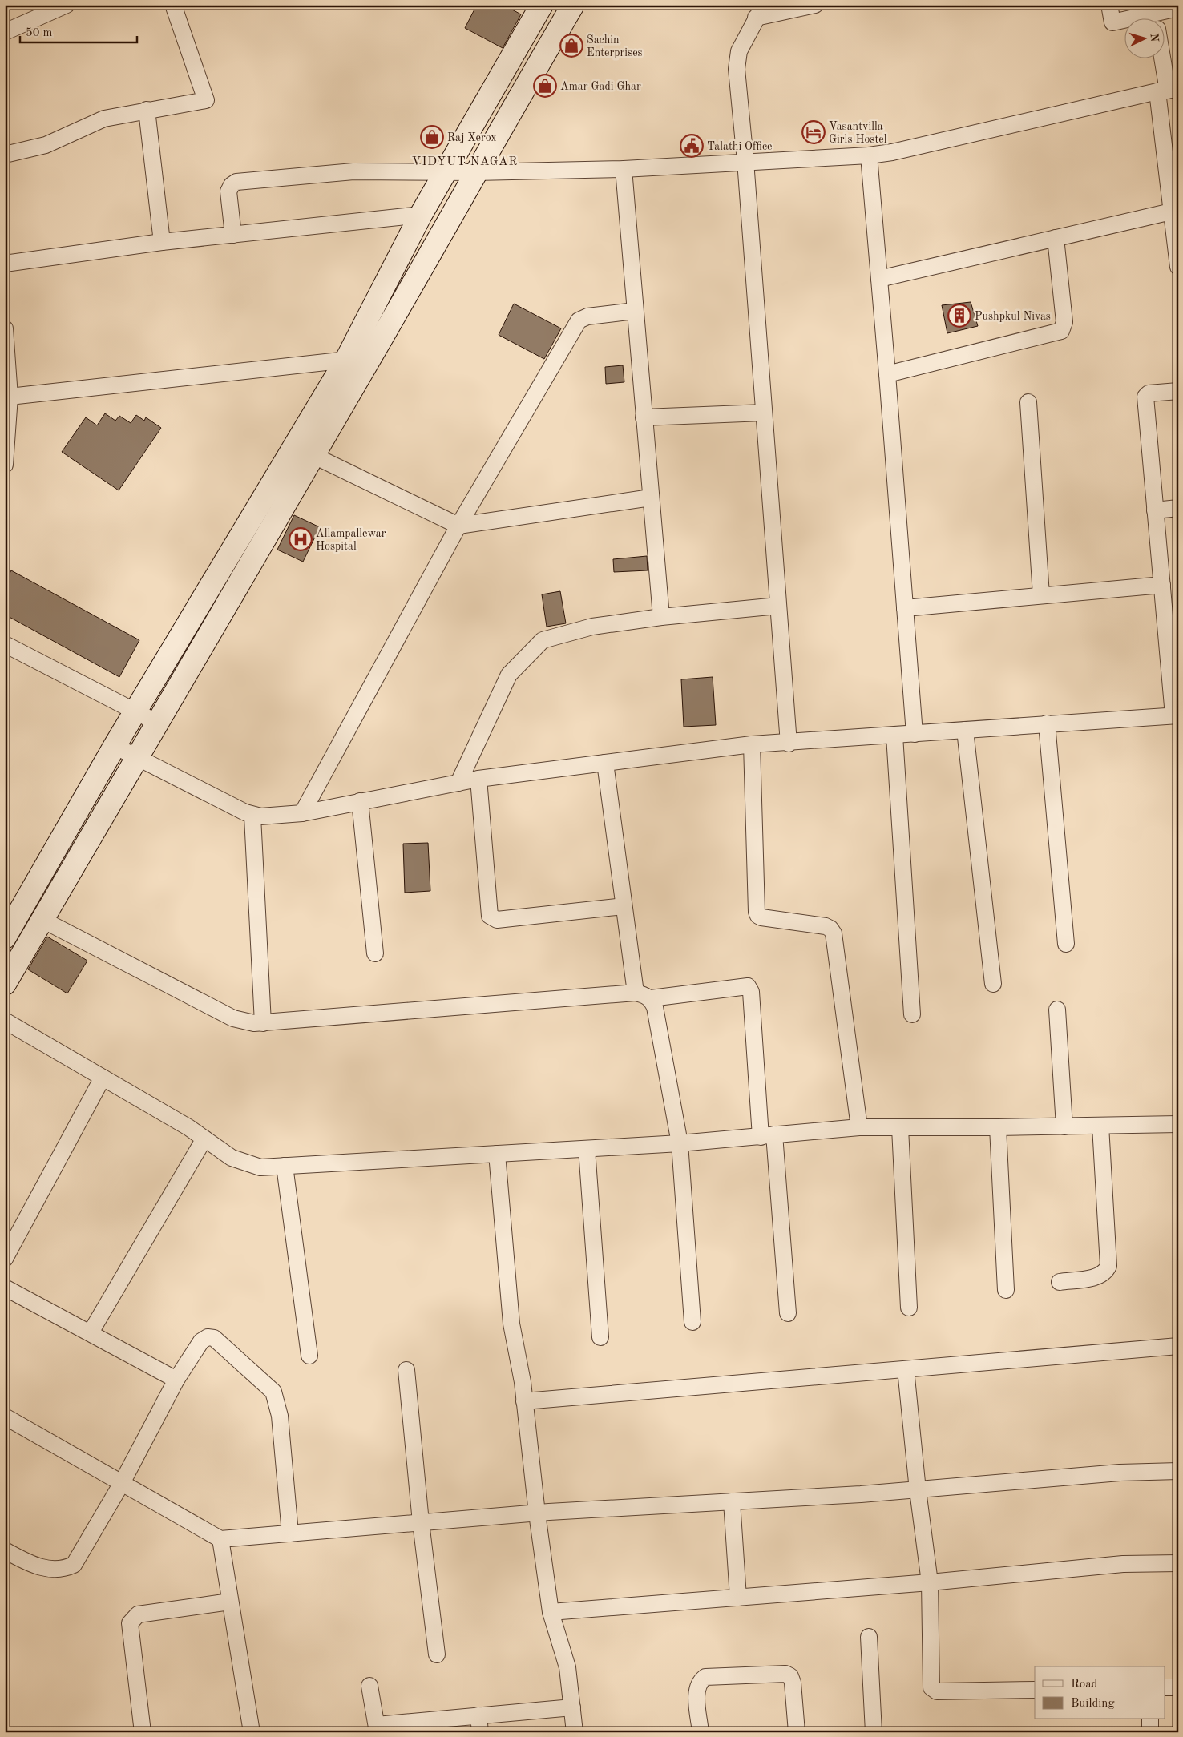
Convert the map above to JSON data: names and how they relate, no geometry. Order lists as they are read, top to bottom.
{
  "districts": ["VIDYUT NAGAR"],
  "places": {
    "shop": ["Sachin Enterprises", "Amar Gadi Ghar", "Raj Xerox"],
    "hotel": ["Vasantvilla Girls Hostel"],
    "public building": ["Talathi Office"],
    "building": ["Pushpkul Nivas"],
    "hospital": ["Allampallewar Hospital"]
  },
  "legend": ["Road", "Building"],
  "scale_bar": "50 m",
  "north": "right"
}
